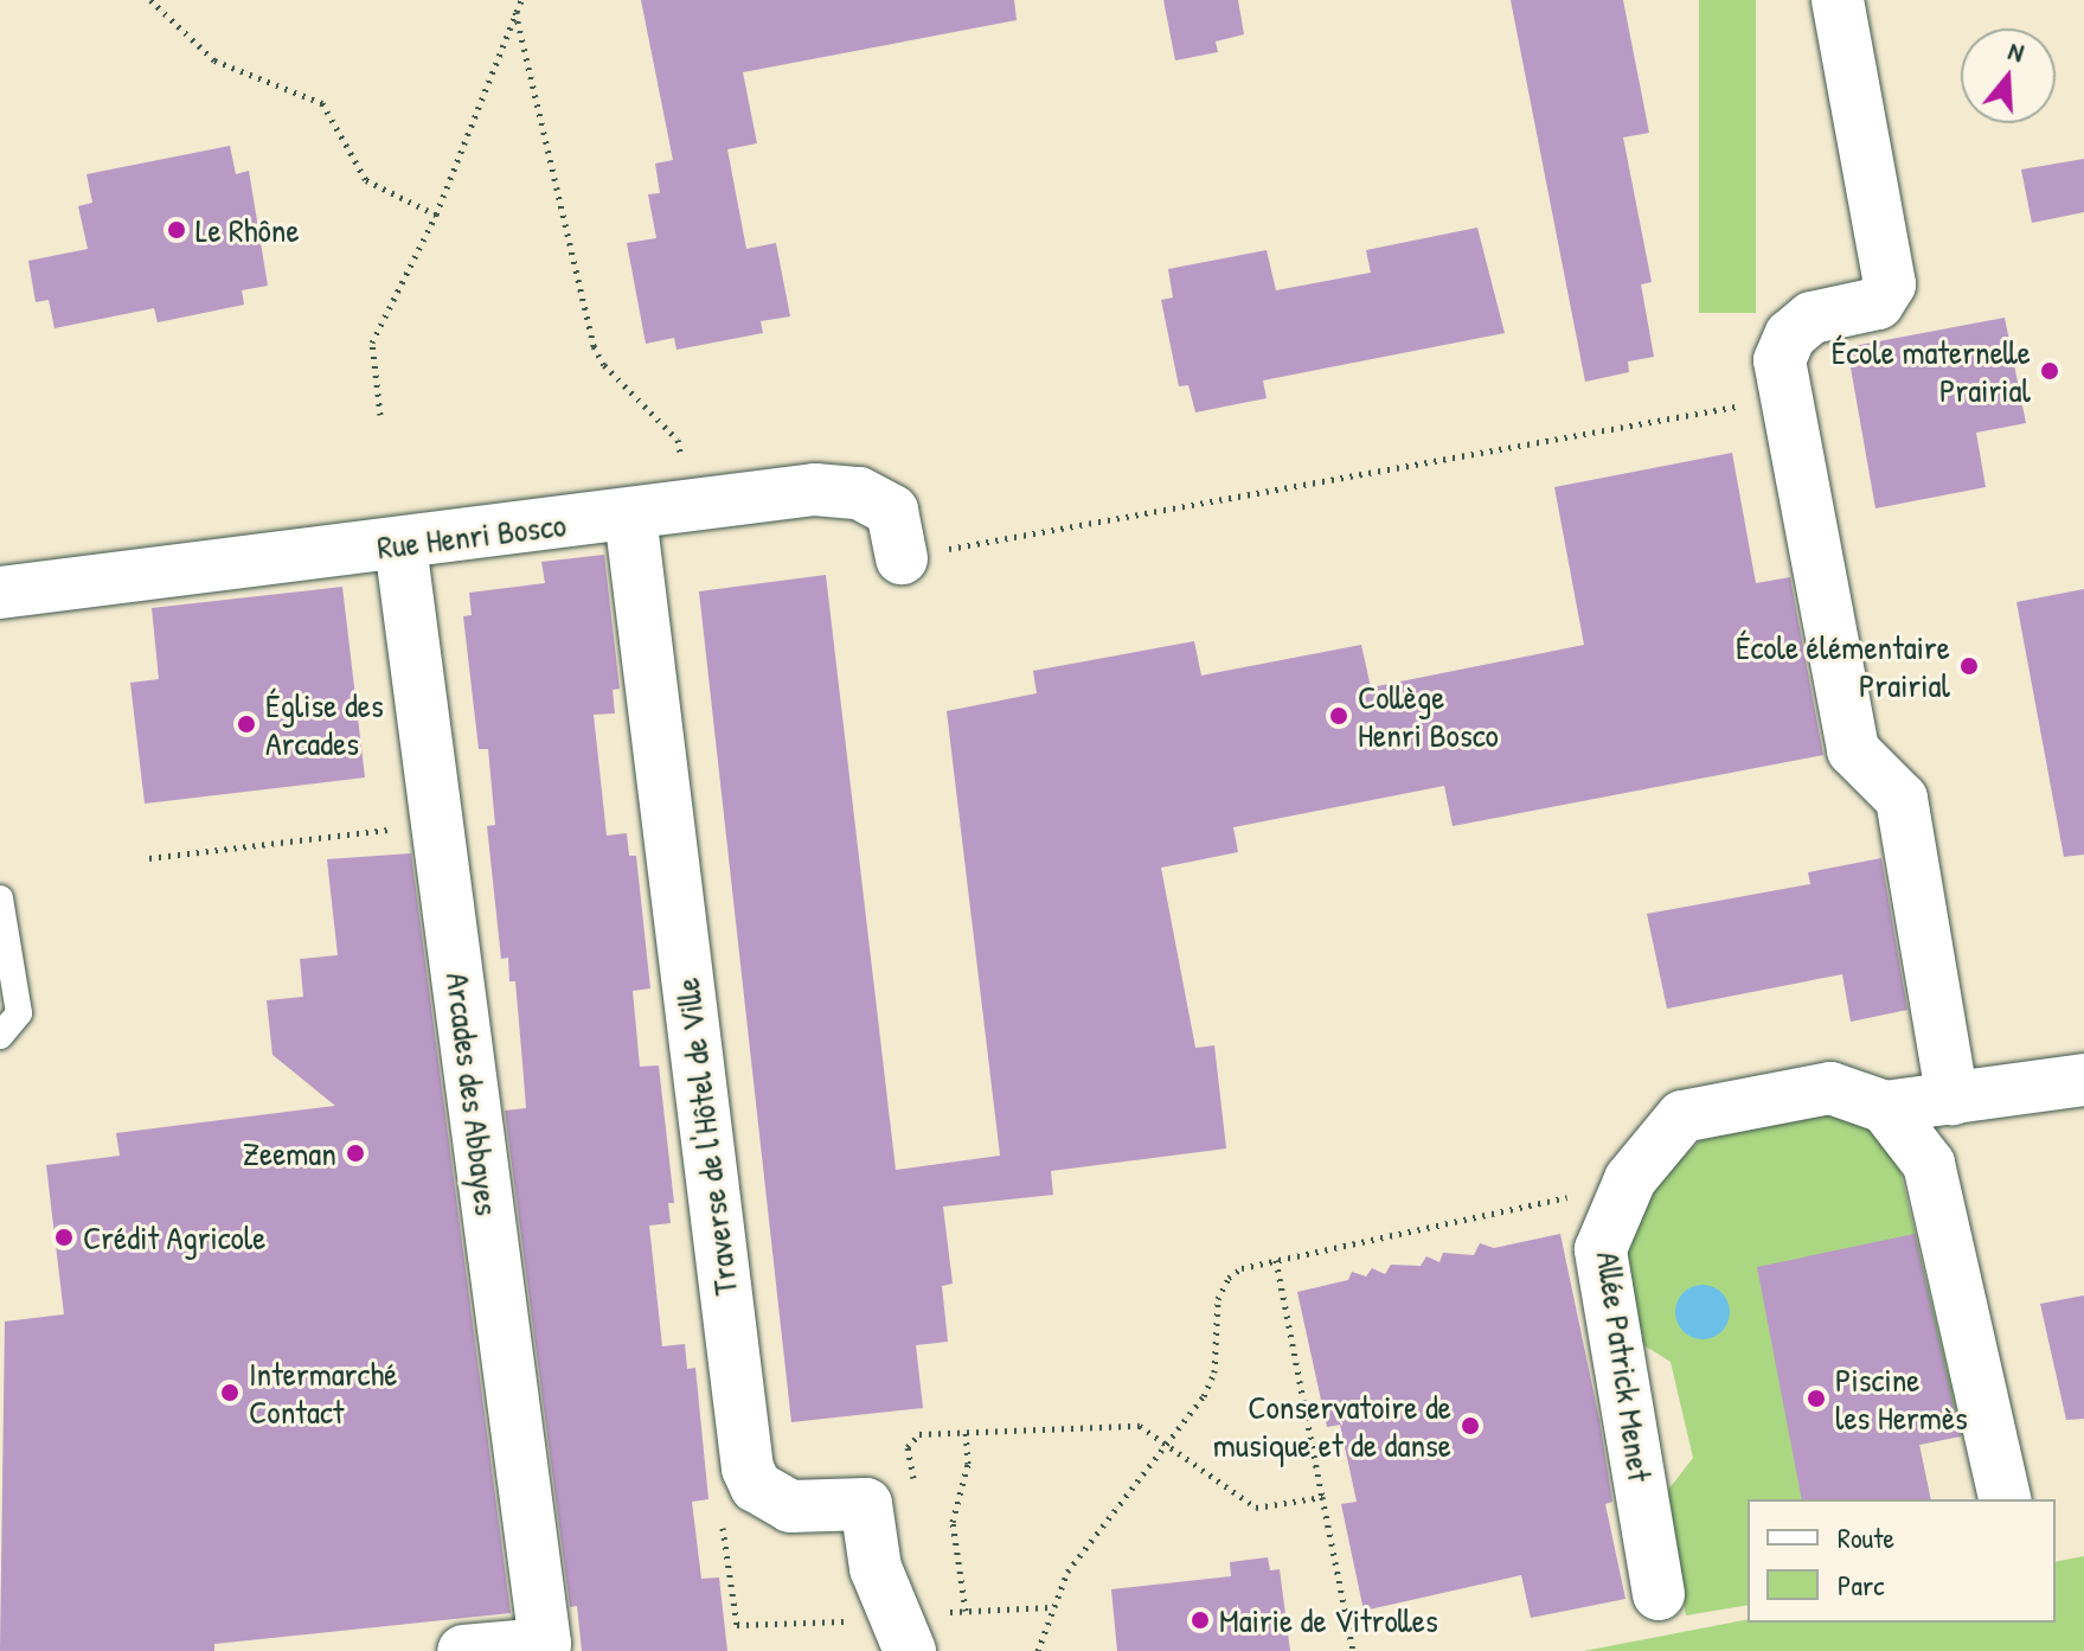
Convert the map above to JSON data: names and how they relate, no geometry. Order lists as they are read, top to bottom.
{
  "streets": {
    "street": [
      "Rue Henri Bosco",
      "Arcades des Abbayes",
      "Traverse de l'Hôtel de Ville",
      "Allée Patrick Menet"
    ]
  },
  "crossings": [
    ["Rue Henri Bosco", "Arcades des Abbayes"],
    ["Rue Henri Bosco", "Traverse de l'Hôtel de Ville"]
  ],
  "places": [
    "Le Rhône",
    "École maternelle Prairial",
    "École élémentaire Prairial",
    "Collège Henri Bosco",
    "Église des Arcades",
    "Zeeman",
    "Crédit Agricole",
    "Intermarché Contact",
    "Piscine les Hermès",
    "Conservatoire de musique et de danse",
    "Mairie de Vitrolles"
  ],
  "legend": ["Route", "Parc"],
  "north": "top"
}
